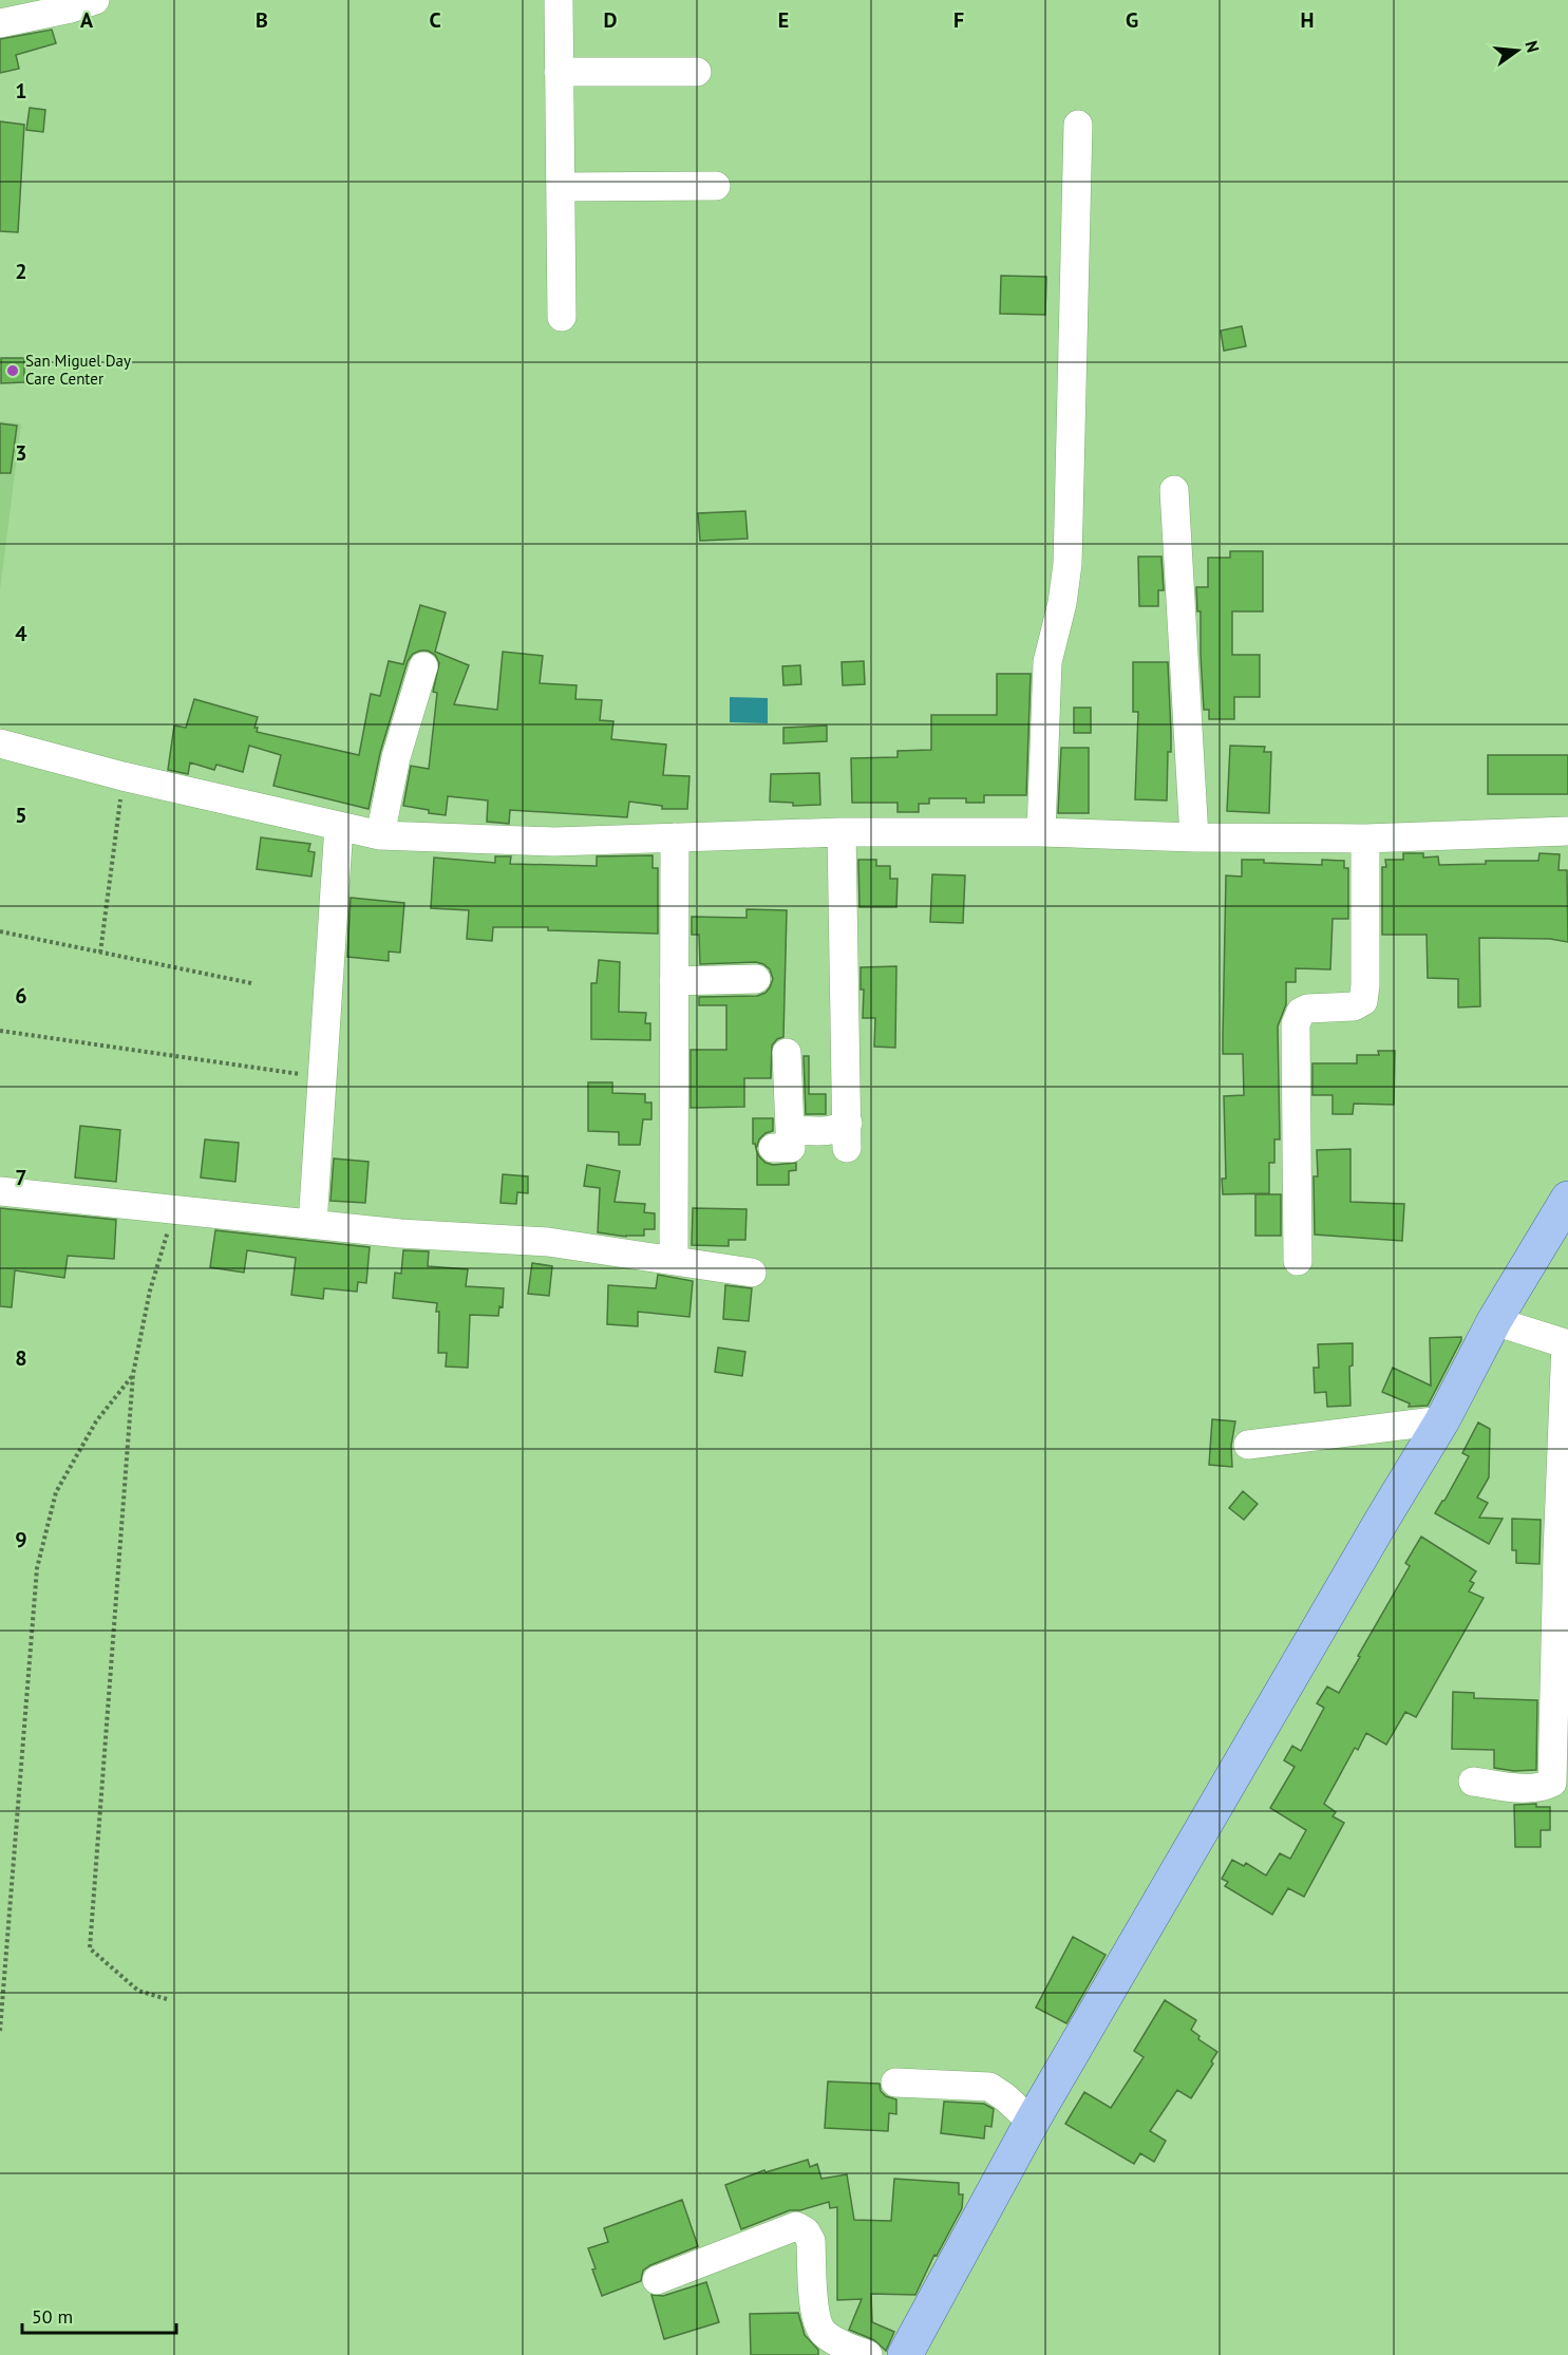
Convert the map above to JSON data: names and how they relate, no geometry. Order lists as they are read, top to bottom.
{
  "places": ["San Miguel Day Care Center"],
  "scale_bar": "50 m",
  "north": "right",
  "grid": {
    "columns": [
      "A",
      "B",
      "C",
      "D",
      "E",
      "F",
      "G",
      "H"
    ],
    "rows": [
      "1",
      "2",
      "3",
      "4",
      "5",
      "6",
      "7",
      "8",
      "9"
    ]
  }
}
